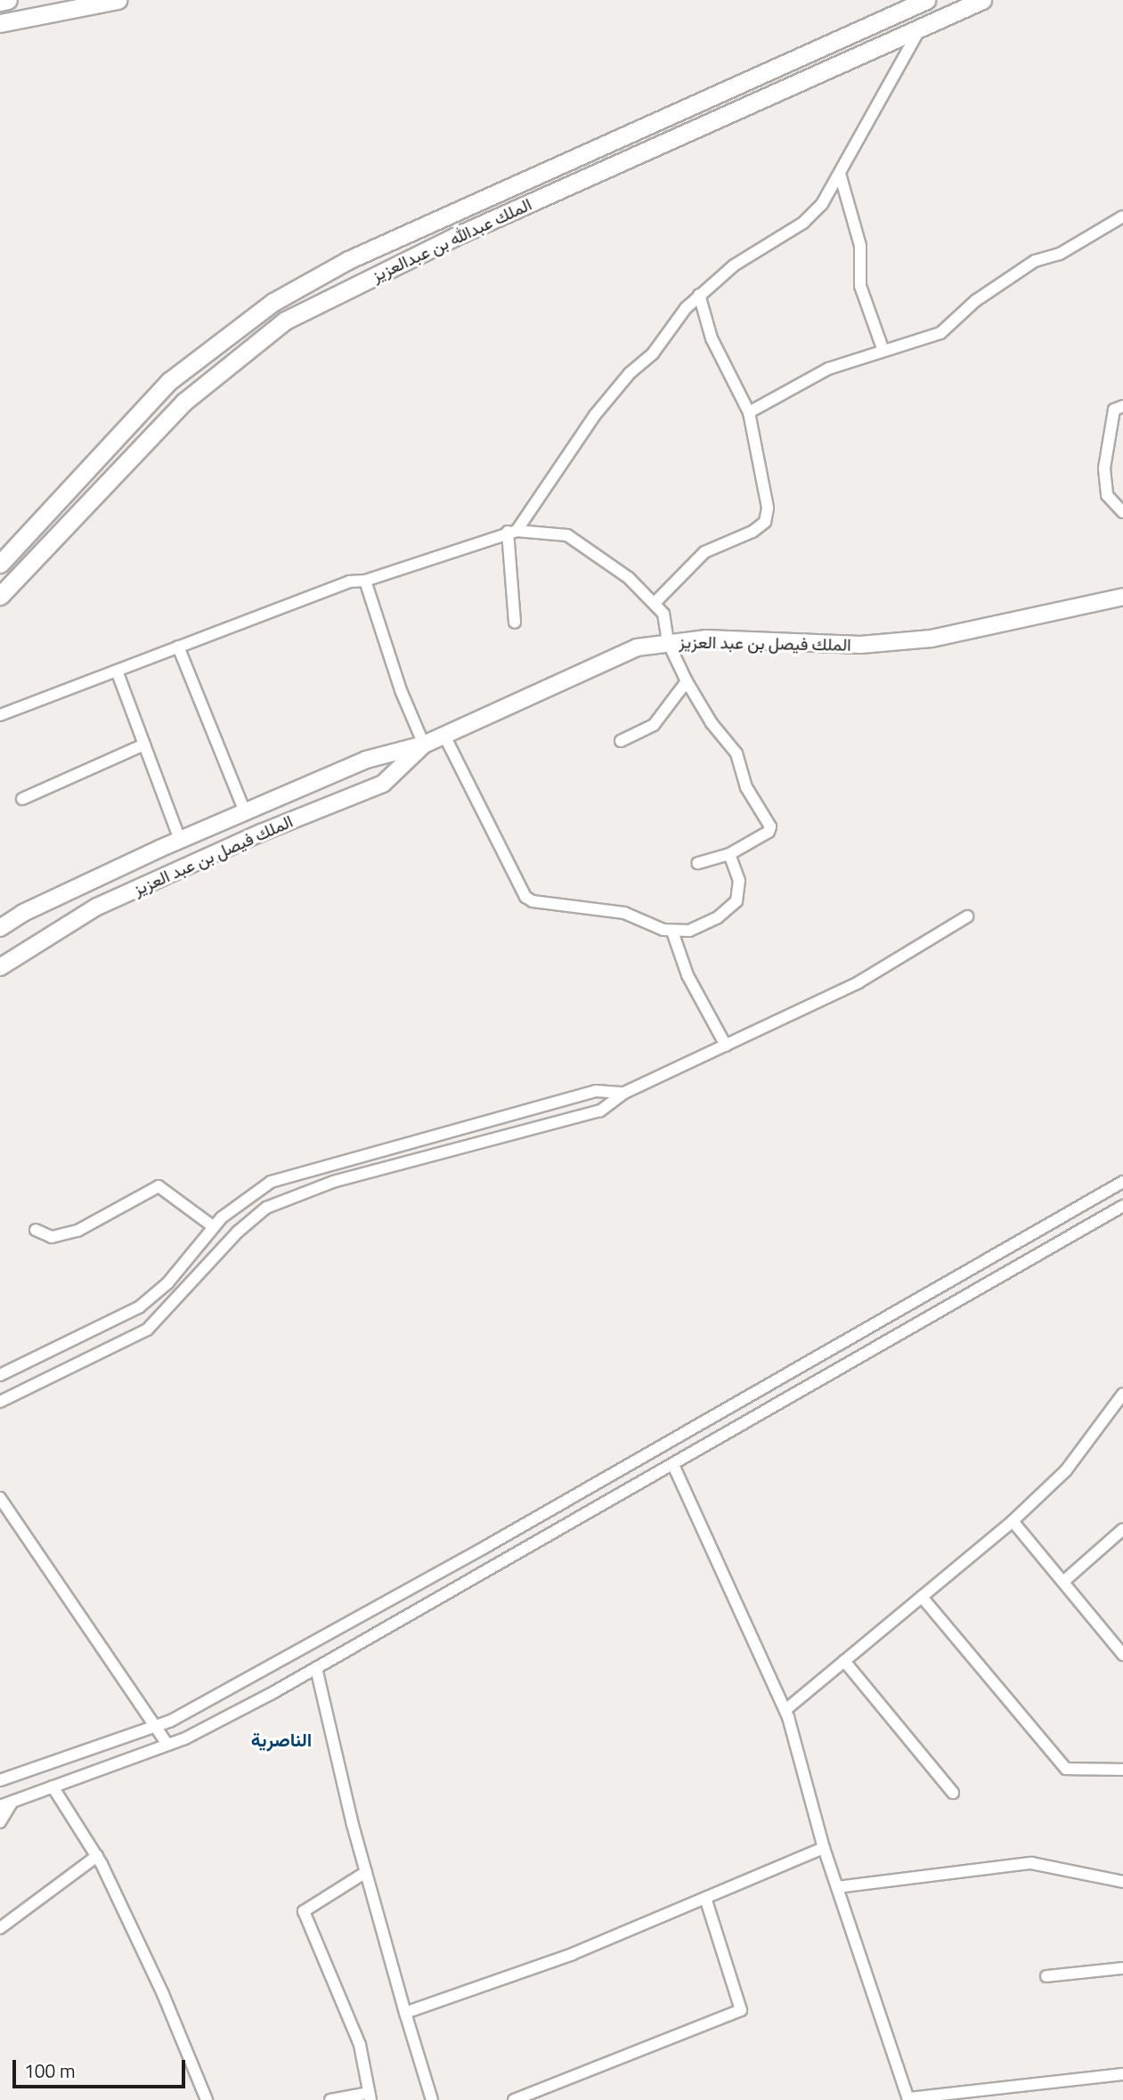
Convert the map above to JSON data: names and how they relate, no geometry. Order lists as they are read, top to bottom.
{
  "streets": {
    "main road": ["الملك عبدالله بن عبدالعزيز"],
    "street": ["الملك فيصل بن عبد العزيز"]
  },
  "districts": ["الناصرية"],
  "scale_bar": "100 m"
}
